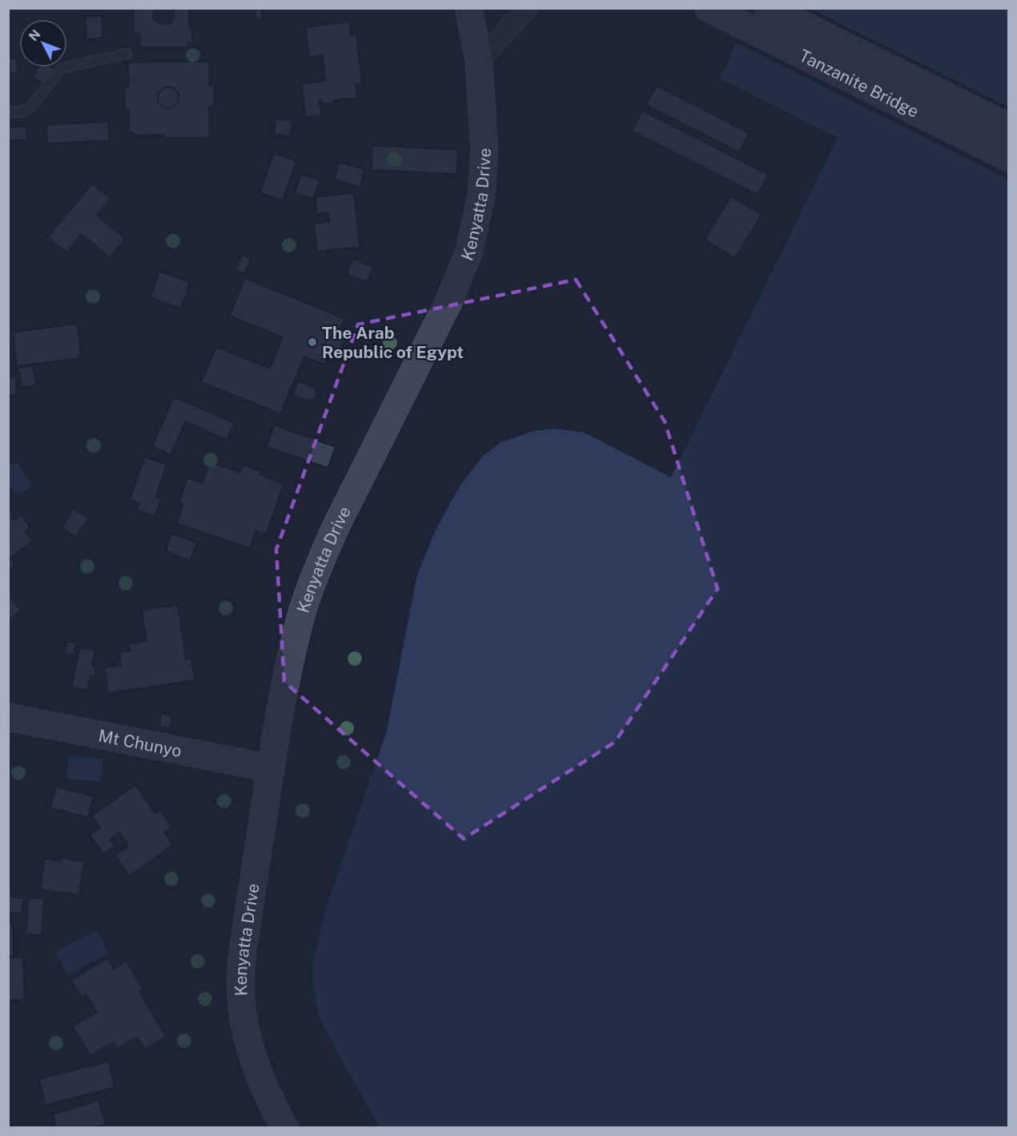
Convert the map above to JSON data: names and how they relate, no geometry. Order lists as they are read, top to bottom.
{
  "streets": {
    "street": ["Tanzanite Bridge", "Kenyatta Drive", "Mt Chunyo"]
  },
  "crossings": [
    ["Kenyatta Drive", "Mt Chunyo"]
  ],
  "places": ["The Arab Republic of Egypt"],
  "north": "top left"
}
